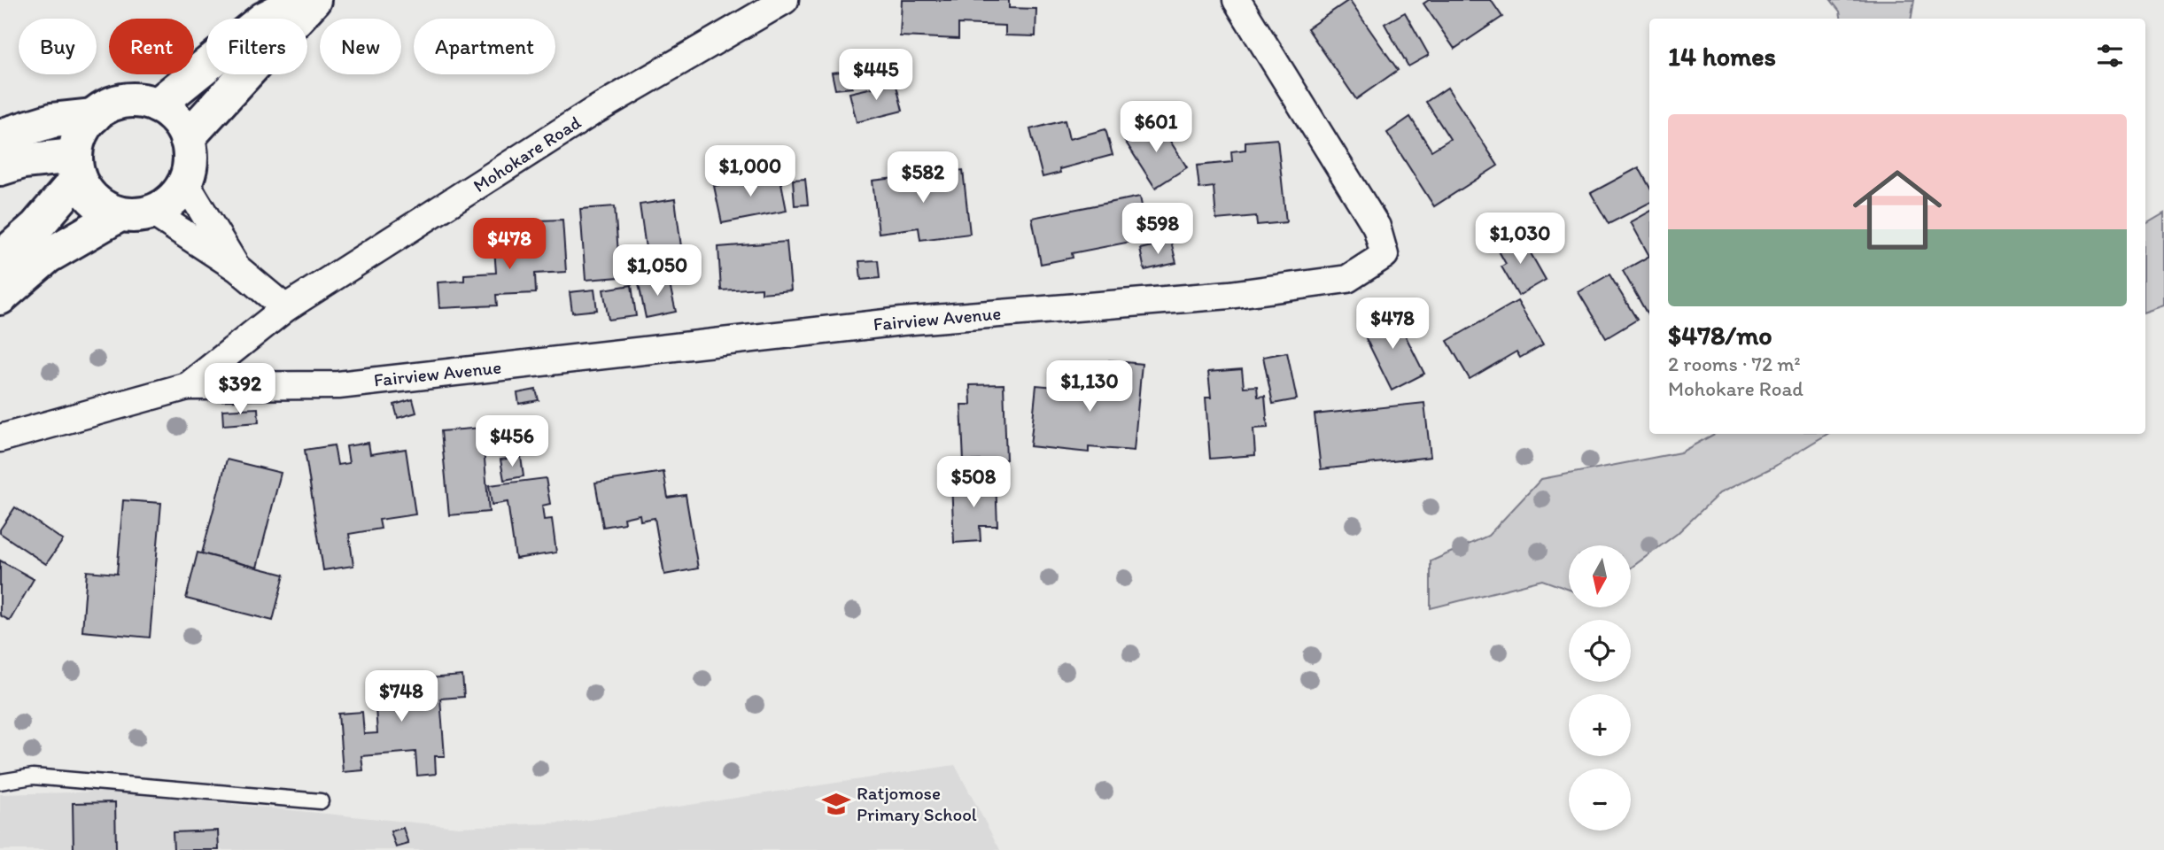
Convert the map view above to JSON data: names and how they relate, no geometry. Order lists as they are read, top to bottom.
{
  "streets": {
    "street": ["Mohokare Road", "Fairview Avenue"]
  },
  "crossings": [
    ["Mohokare Road", "Fairview Avenue"]
  ],
  "places": {
    "school or university": ["Ratjomose Primary School"]
  },
  "north": "bottom",
  "page": {
    "chip": [
      "Buy",
      "Rent",
      "Filters",
      "New",
      "Apartment"
    ],
    "heading": "14 homes",
    "price": [
      "$445",
      "$601",
      "$1,000",
      "$582",
      "$598",
      "$1,030",
      "$478",
      "$1,050",
      "$478",
      "$1,130",
      "$392",
      "$456",
      "$508",
      "$748"
    ],
    "list": [
      {
        "name": "$478/mo",
        "note": "2 rooms · 72 m² · Mohokare Road"
      }
    ],
    "map_buttons": ["+", "−"]
  }
}
